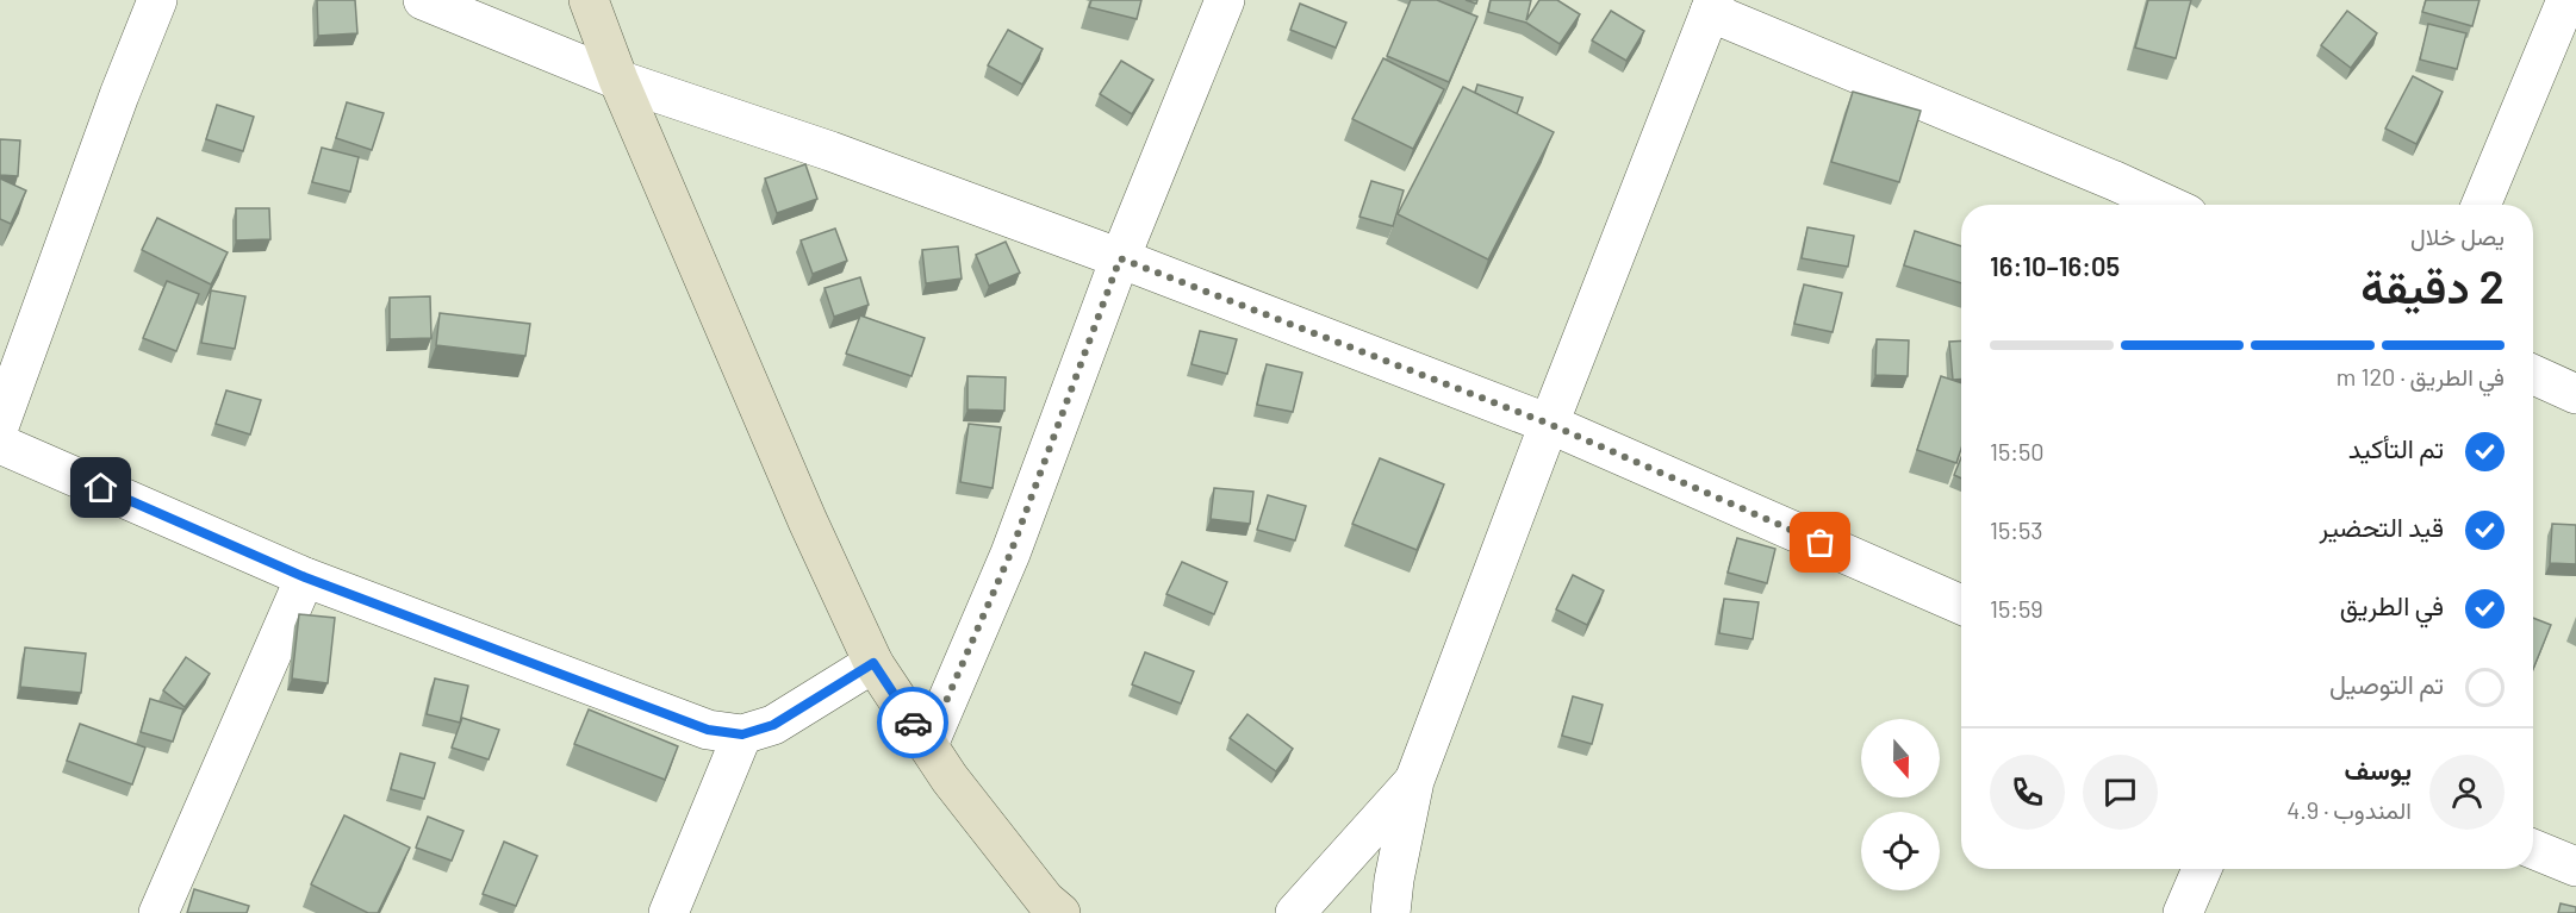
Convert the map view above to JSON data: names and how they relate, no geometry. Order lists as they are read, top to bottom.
{
  "north": "bottom",
  "page": {
    "heading": ["2 دقيقة", "يصل خلال", "16:05–16:10"],
    "panel": ["يوسف", "المندوب · 4.9"],
    "bar": "في الطريق · 120 m",
    "list": [
      ["تم التأكيد", "15:50"],
      ["قيد التحضير", "15:53"],
      ["في الطريق", "15:59"],
      "تم التوصيل"
    ]
  }
}
